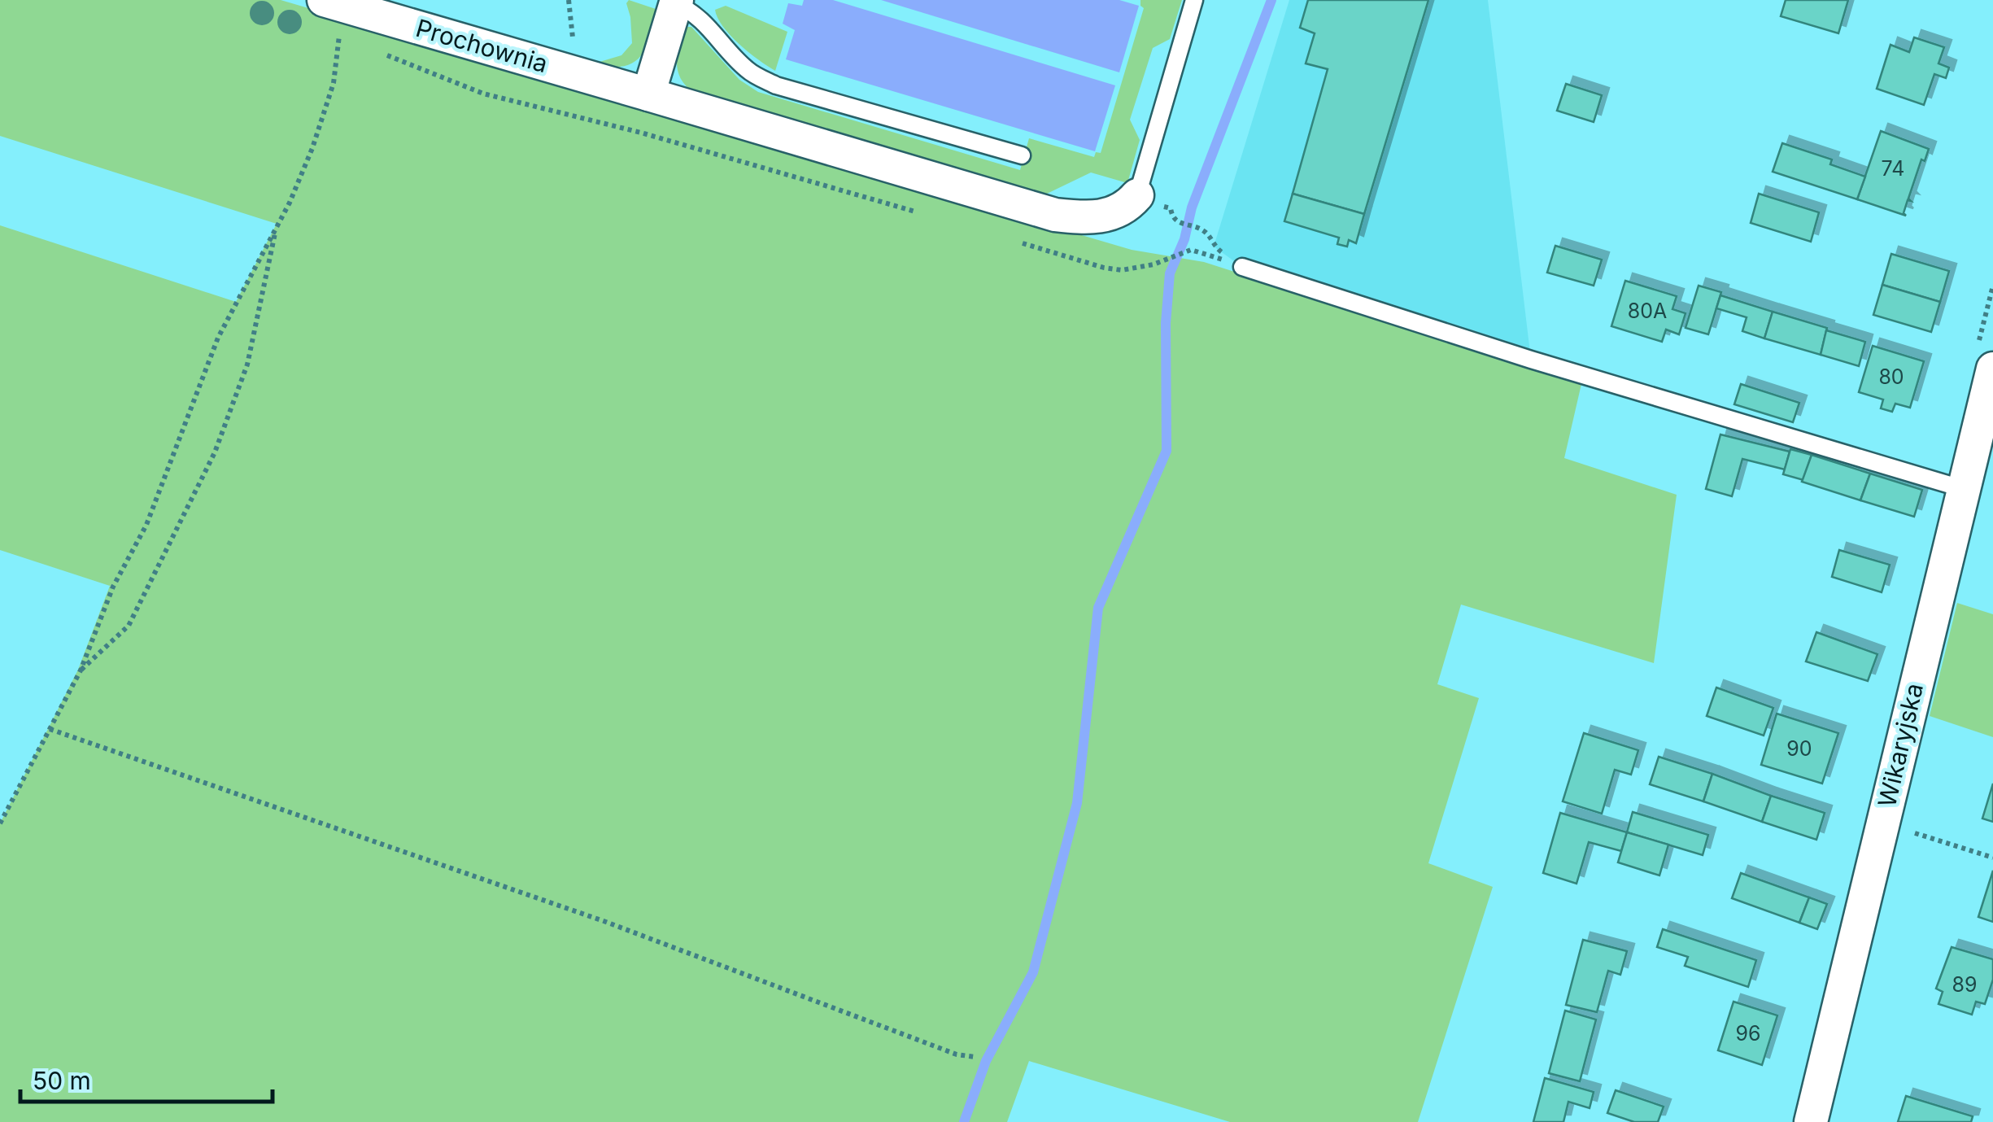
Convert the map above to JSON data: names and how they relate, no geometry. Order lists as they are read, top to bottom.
{
  "streets": {
    "street": ["Prochownia", "Wikaryjska"]
  },
  "house_numbers": [
    "74",
    "80A",
    "80",
    "90",
    "89",
    "96"
  ],
  "scale_bar": "50 m"
}
